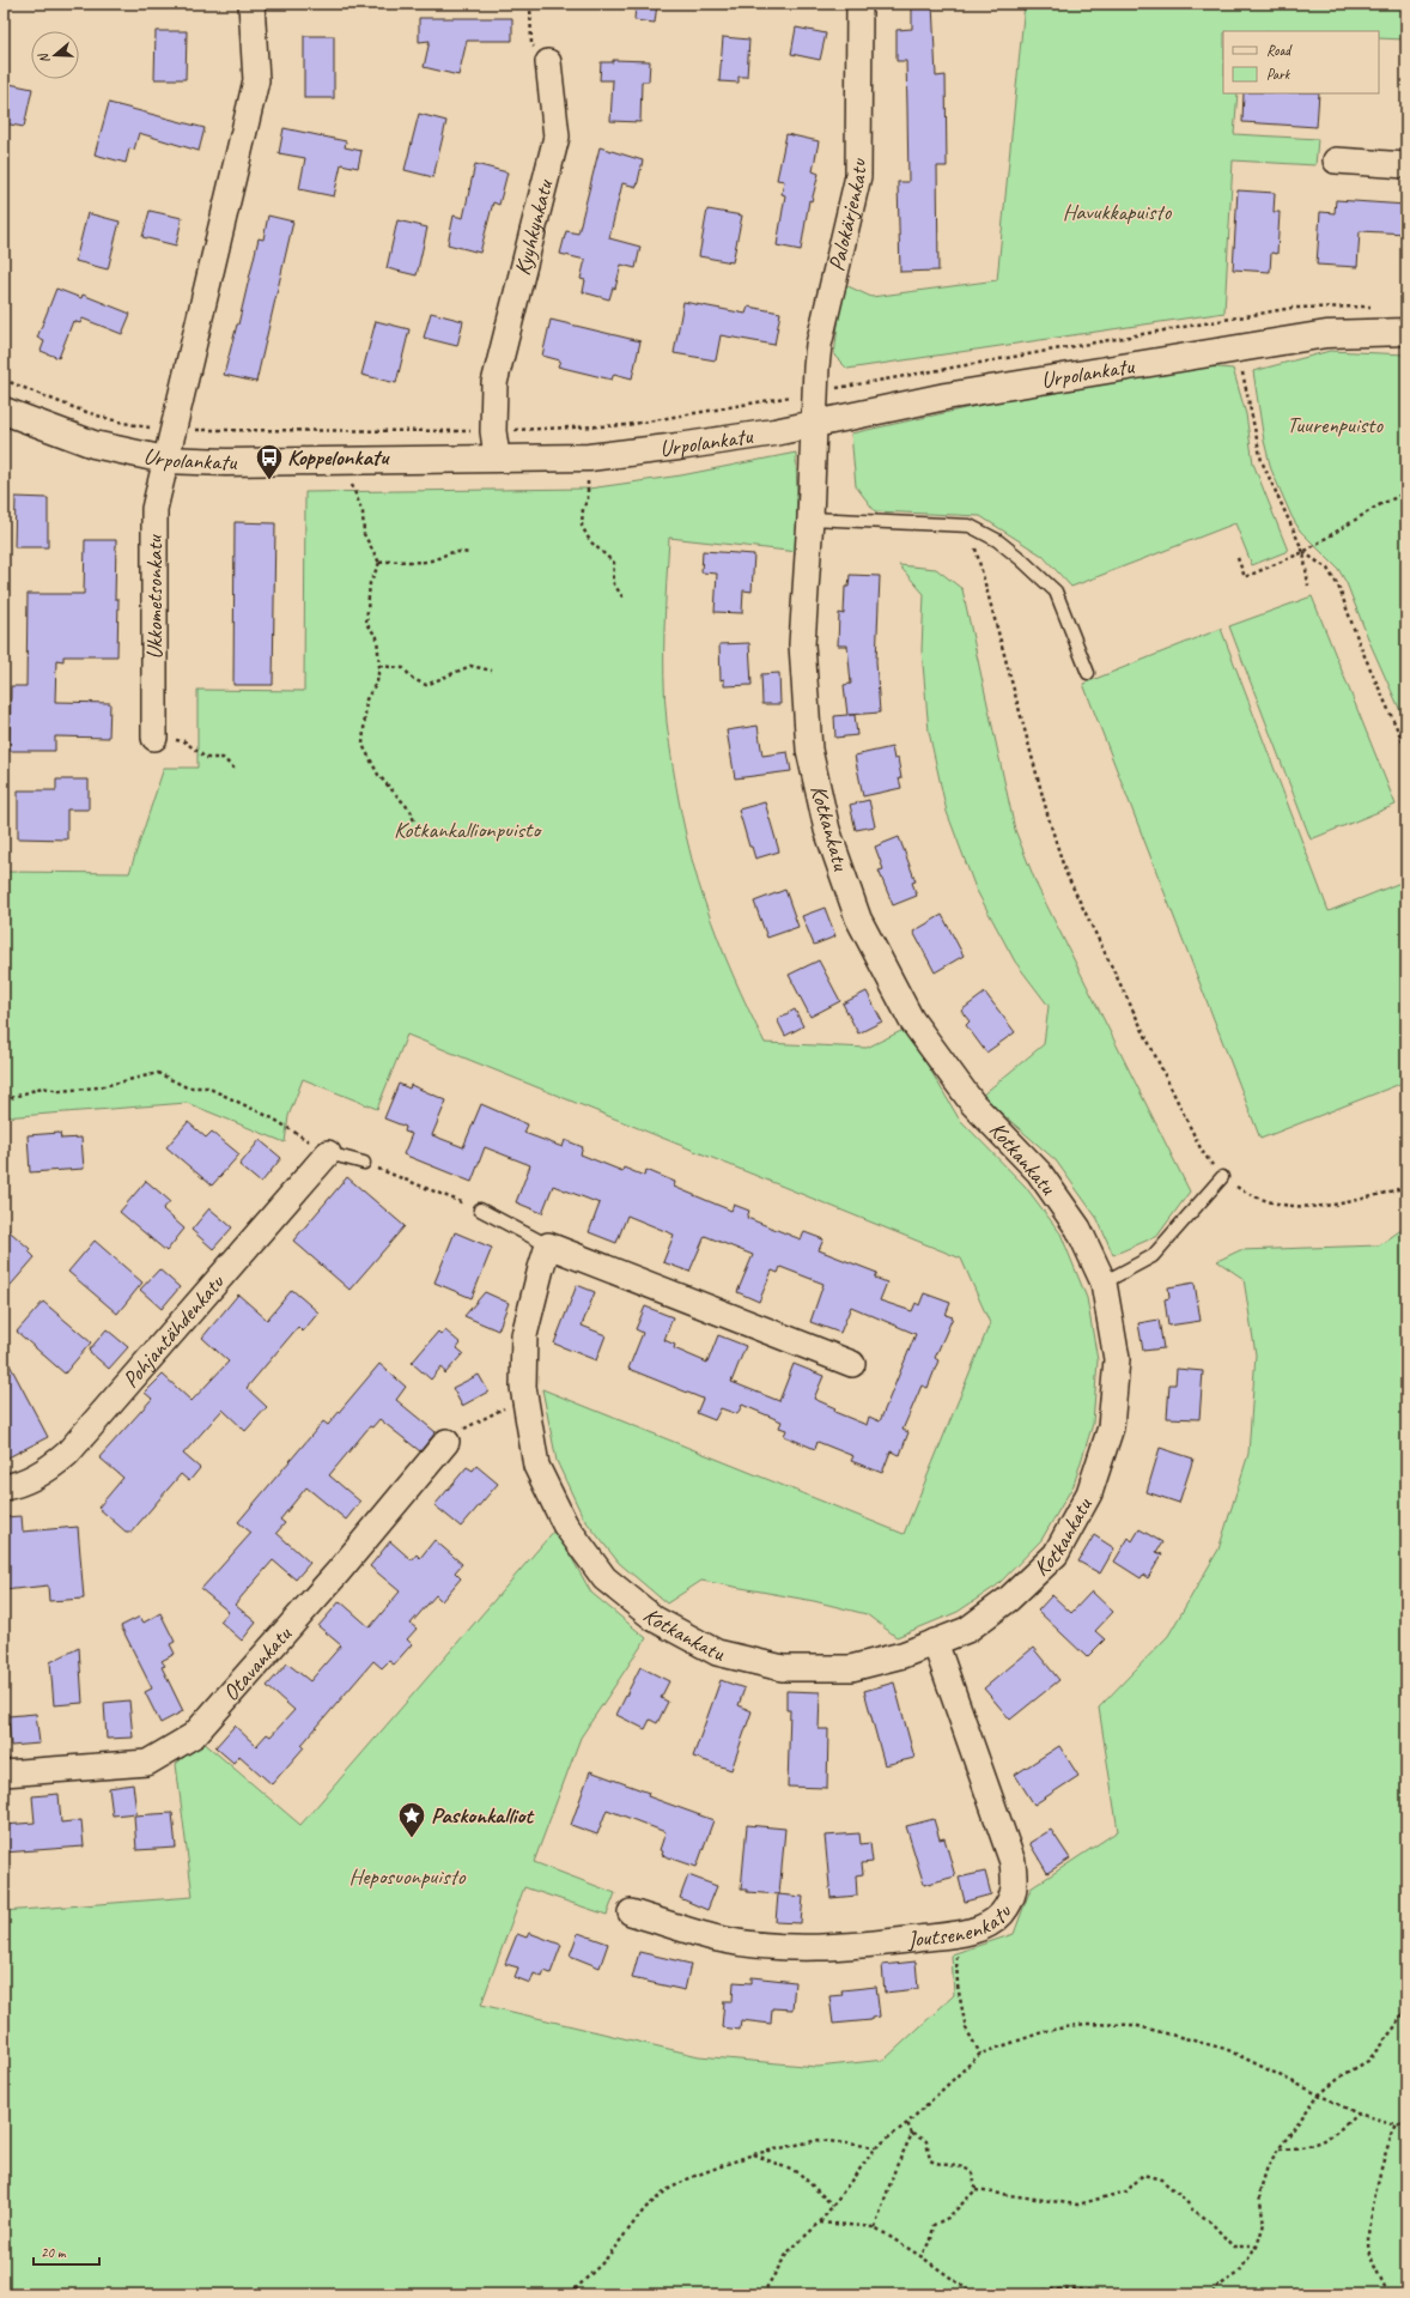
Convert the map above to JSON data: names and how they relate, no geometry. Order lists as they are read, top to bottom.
{
  "streets": {
    "main road": ["Urpolankatu"],
    "street": [
      "Palokärjenkatu",
      "Kyyhkynkatu",
      "Ukkometsonkatu",
      "Kotkankatu",
      "Pohjantähdenkatu",
      "Otavankatu",
      "Joutsenenkatu"
    ]
  },
  "crossings": [
    ["Palokärjenkatu", "Urpolankatu"],
    ["Palokärjenkatu", "Kotkankatu"],
    ["Kyyhkynkatu", "Urpolankatu"],
    ["Urpolankatu", "Ukkometsonkatu"],
    ["Urpolankatu", "Kotkankatu"],
    ["Kotkankatu", "Joutsenenkatu"]
  ],
  "parks": [
    "Havukkapuisto",
    "Tuurenpuisto",
    "Kotkankallionpuisto",
    "Heposuonpuisto"
  ],
  "places": {
    "bus stop": ["Koppelonkatu"],
    "place": ["Paskonkalliot"]
  },
  "legend": ["Road", "Park"],
  "scale_bar": "20 m",
  "north": "left"
}
